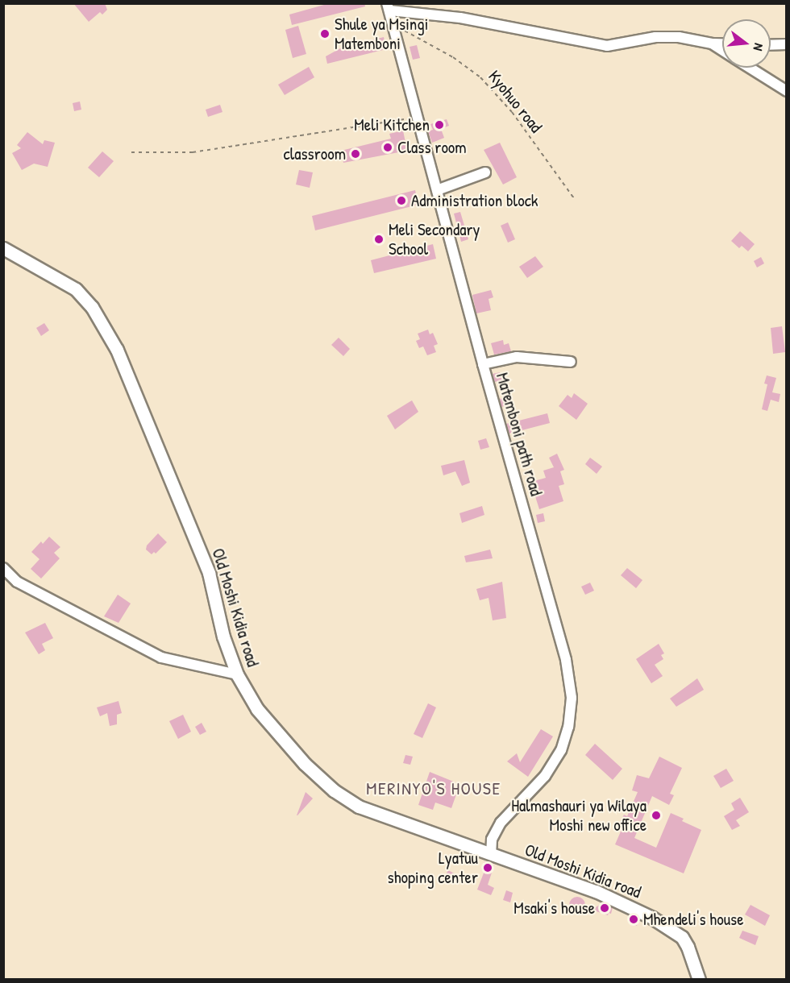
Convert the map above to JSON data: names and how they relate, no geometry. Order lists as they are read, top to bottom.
{
  "streets": {
    "street": ["Matemboni path road", "Old Moshi Kidia road"],
    "path": ["Kyohuo road"]
  },
  "crossings": [
    ["Kyohuo road", "Matemboni path road"],
    ["Matemboni path road", "Old Moshi Kidia road"]
  ],
  "districts": ["MERINYO'S HOUSE"],
  "places": [
    "Shule ya Msingi Matemboni",
    "Meli Kitchen",
    "Class room",
    "classroom",
    "Administration block",
    "Meli Secondary School",
    "Halmashauri ya Wilaya Moshi new office",
    "Lyatuu shoping center",
    "Msaki's house",
    "Mhendeli's house"
  ],
  "north": "right"
}
